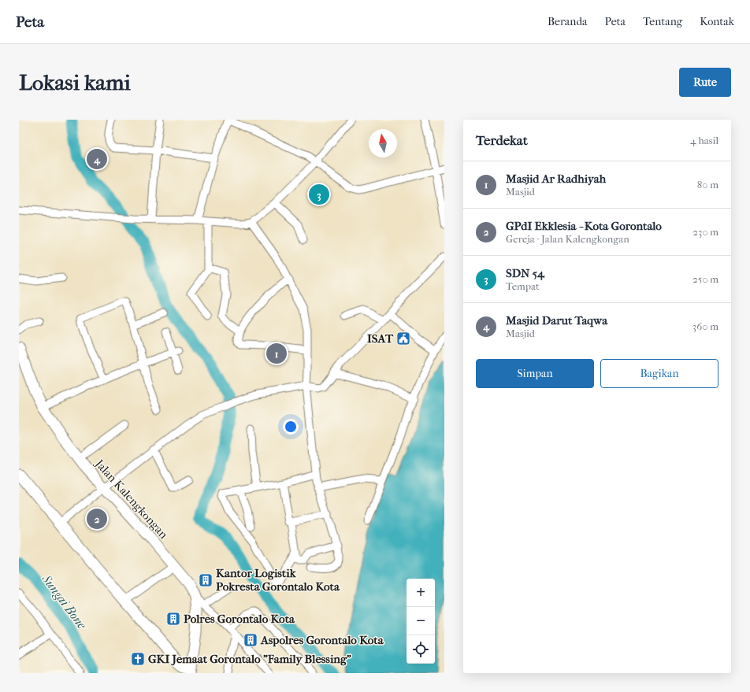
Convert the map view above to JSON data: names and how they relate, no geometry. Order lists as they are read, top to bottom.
{
  "streets": {
    "highway": ["Jalan Kalengkongan"]
  },
  "water": ["Sungai Bone"],
  "places": {
    "public building": ["ISAT"],
    "building": ["Kantor Logistik Pokresta Gorontalo Kota", "Polres Gorontalo Kota", "Aspolres Gorontalo Kota"],
    "church": ["GKI Jemaat Gorontalo \"Family Blessing\""]
  },
  "north": "top",
  "page": {
    "header": "Peta",
    "nav": [
      "Beranda",
      "Peta",
      "Tentang",
      "Kontak"
    ],
    "buttons": [
      "Rute",
      ["Simpan", "Bagikan"]
    ],
    "title": "Lokasi kami",
    "heading": ["Terdekat", "4 hasil"],
    "pins": [
      "4",
      "3",
      "1",
      "2"
    ],
    "list": [
      {
        "mark": "1",
        "name": "Masjid Ar Radhiyah",
        "note": "Masjid",
        "value": "80 m"
      },
      {
        "mark": "2",
        "name": "GPdI Ekklesia - Kota Gorontalo",
        "note": "Gereja · Jalan Kalengkongan",
        "value": "230 m"
      },
      {
        "mark": "3",
        "name": "SDN 54",
        "note": "Tempat",
        "value": "250 m"
      },
      {
        "mark": "4",
        "name": "Masjid Darut Taqwa",
        "note": "Masjid",
        "value": "360 m"
      }
    ],
    "map_buttons": ["+", "−"]
  }
}
